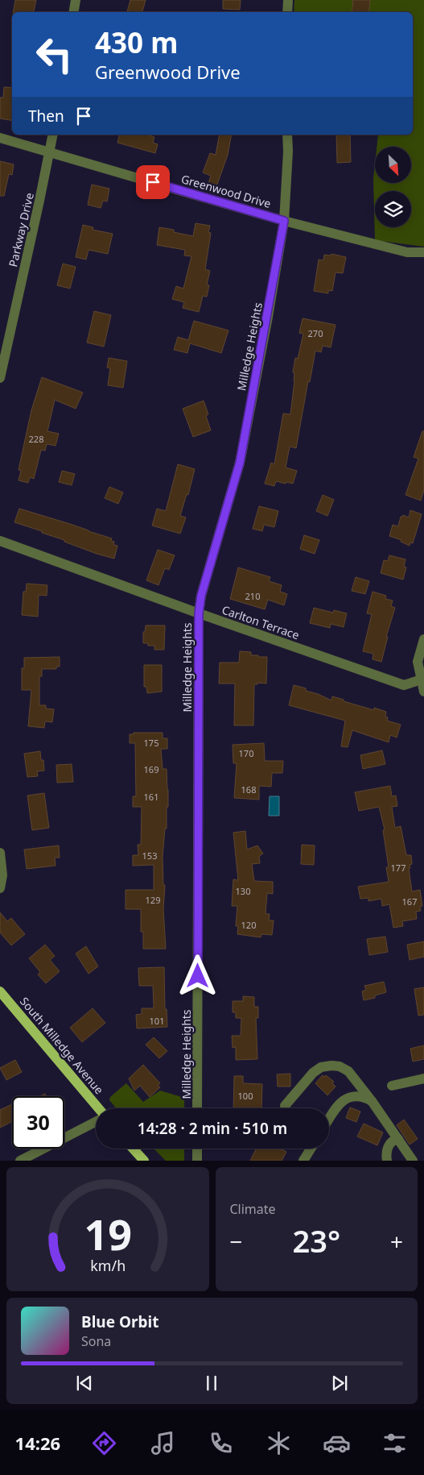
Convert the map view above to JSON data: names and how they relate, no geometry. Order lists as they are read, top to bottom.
{
  "streets": {
    "main road": ["South Milledge Avenue"],
    "street": [
      "Greenwood Drive",
      "Parkway Drive",
      "Milledge Heights",
      "Carlton Terrace"
    ]
  },
  "crossings": [
    ["Greenwood Drive", "Parkway Drive"],
    ["Greenwood Drive", "Milledge Heights"],
    ["Milledge Heights", "Carlton Terrace"]
  ],
  "house_numbers": [
    "270",
    "228",
    "210",
    "175",
    "170",
    "169",
    "168",
    "161",
    "153",
    "177",
    "130",
    "129",
    "167",
    "120",
    "101",
    "100"
  ],
  "north": "bottom right",
  "page": {
    "turn": ["430 m", "Greenwood Drive"],
    "then": "Then",
    "limit": "30",
    "trip": "14:28 · 2 min · 510 m",
    "tile": "Climate",
    "heat": ["−", "23°", "+"],
    "song": ["Blue Orbit", "Sona"],
    "tabs": "14:26",
    "gauge": ["19", "km/h"]
  }
}
